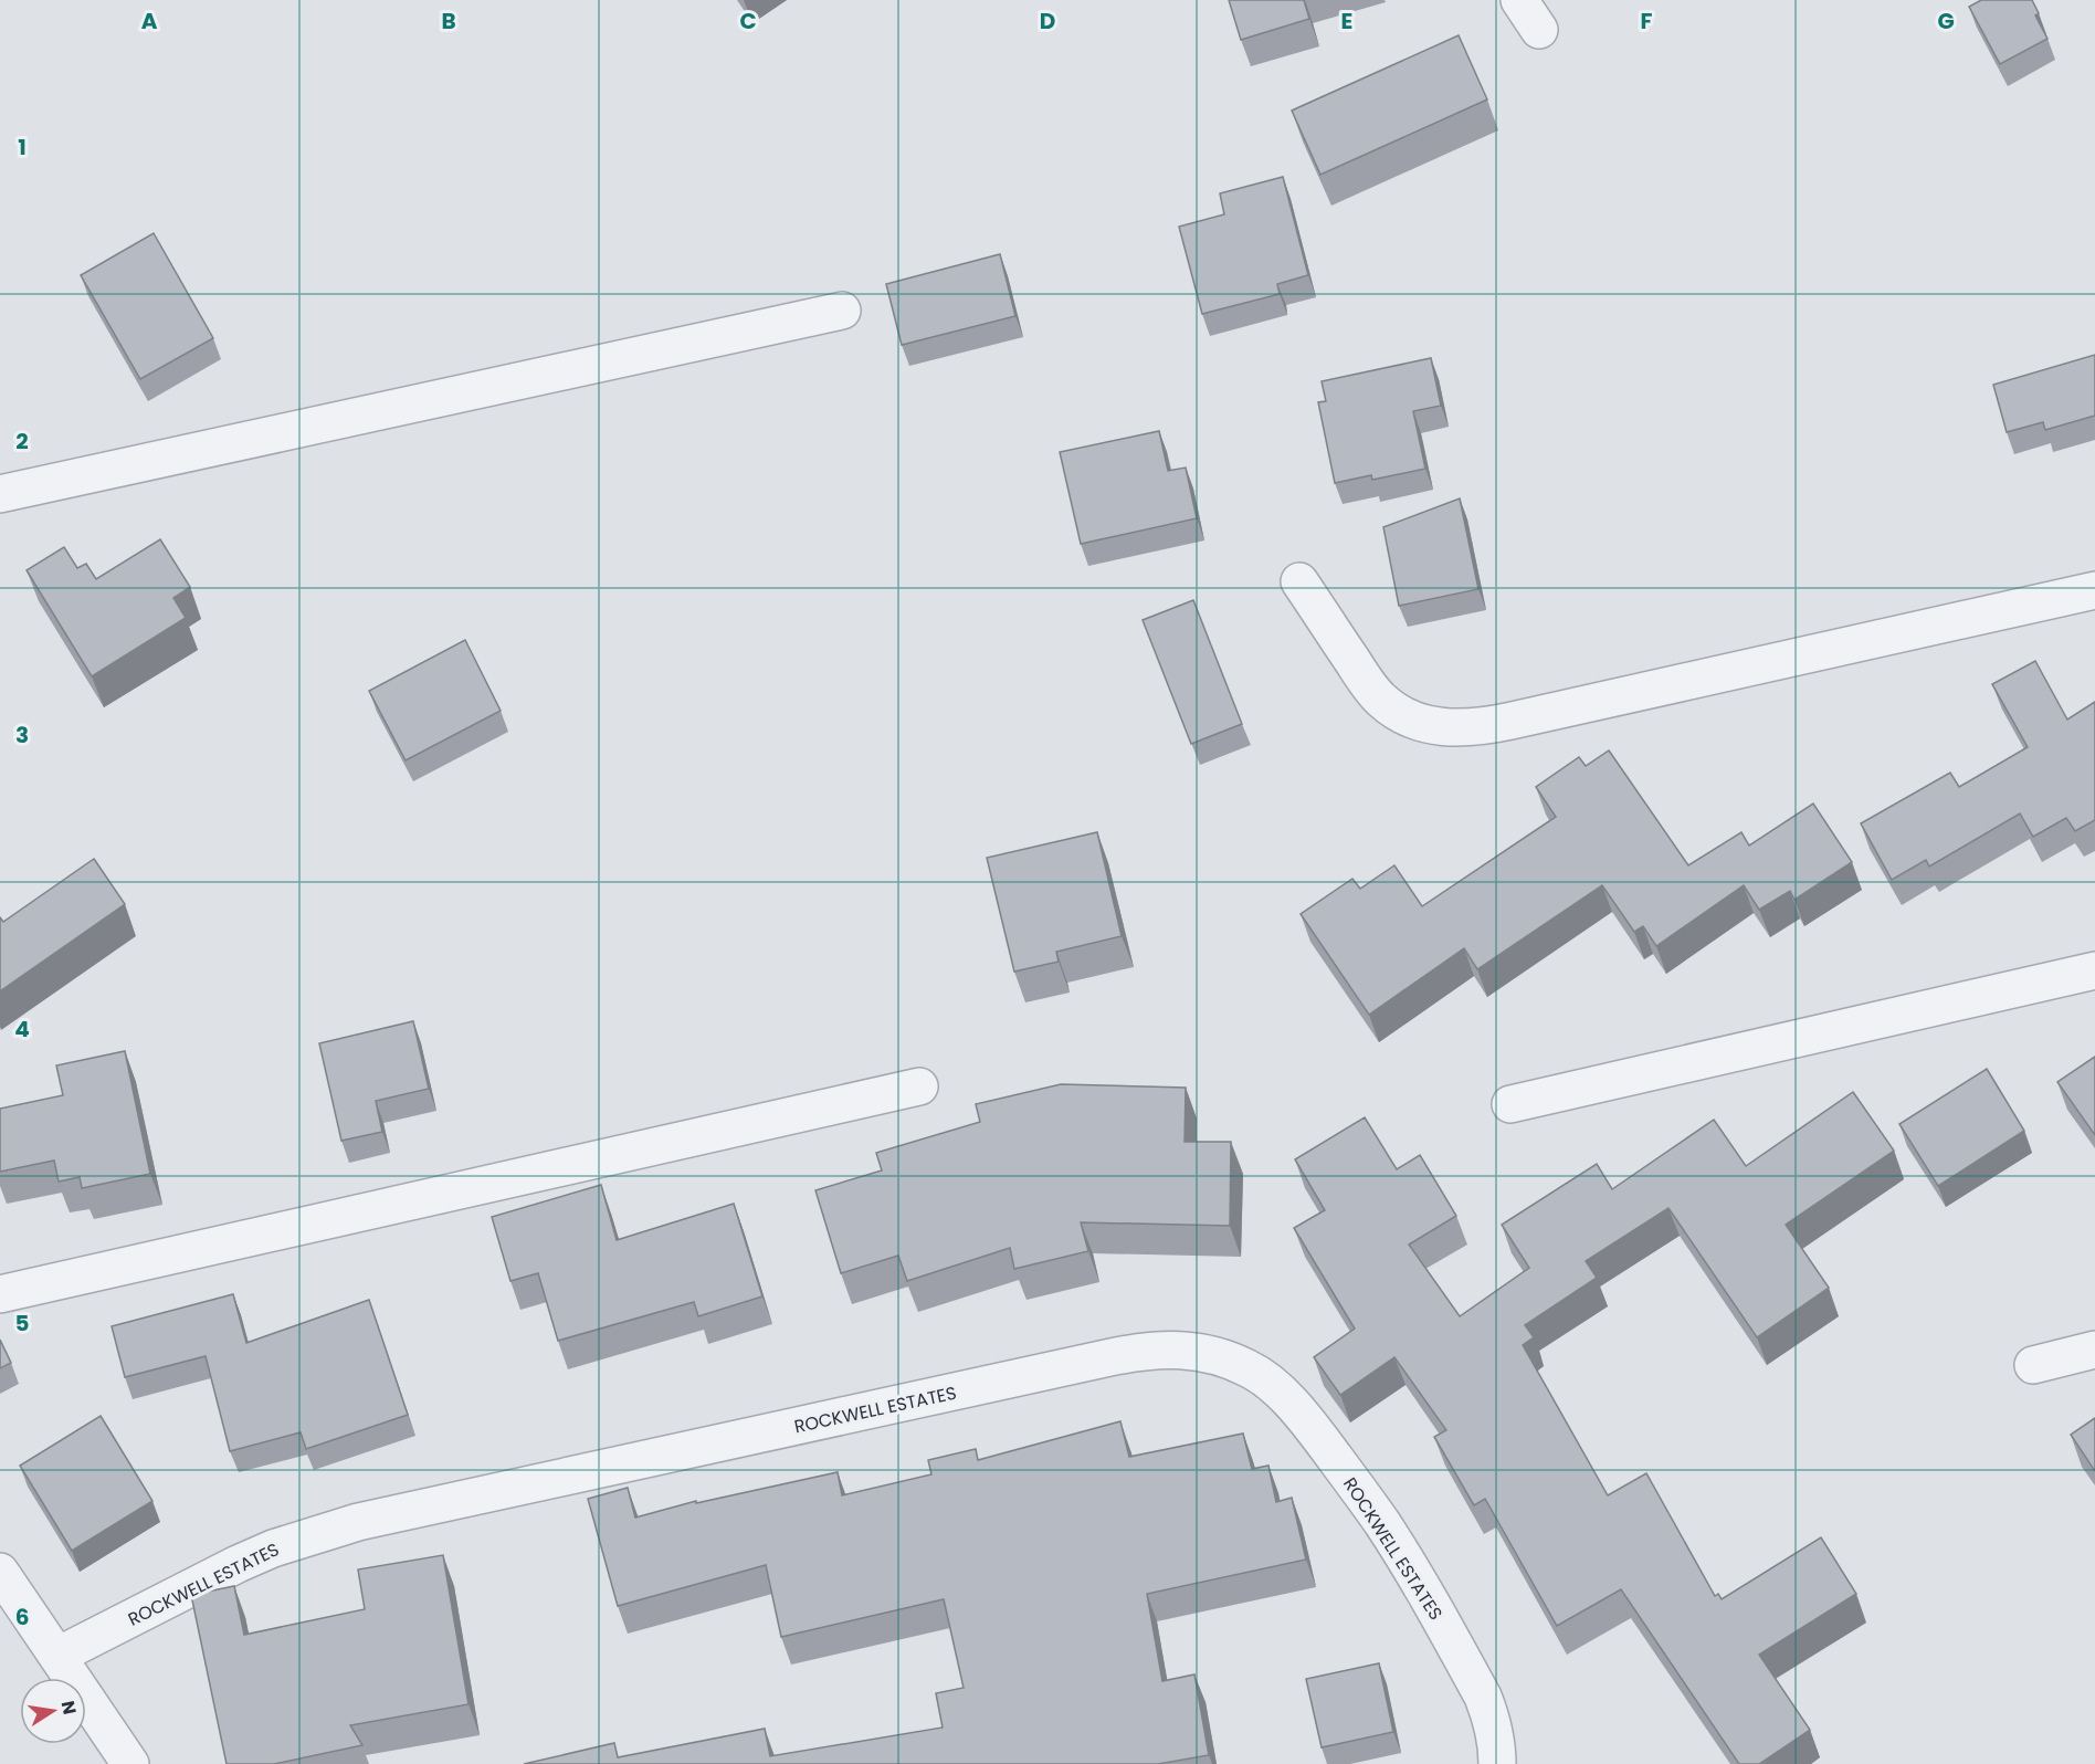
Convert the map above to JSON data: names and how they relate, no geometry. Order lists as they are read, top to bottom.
{
  "streets": {
    "street": ["ROCKWELL ESTATES"]
  },
  "north": "right",
  "grid": {
    "columns": [
      "A",
      "B",
      "C",
      "D",
      "E",
      "F",
      "G"
    ],
    "rows": [
      "1",
      "2",
      "3",
      "4",
      "5",
      "6"
    ]
  }
}
